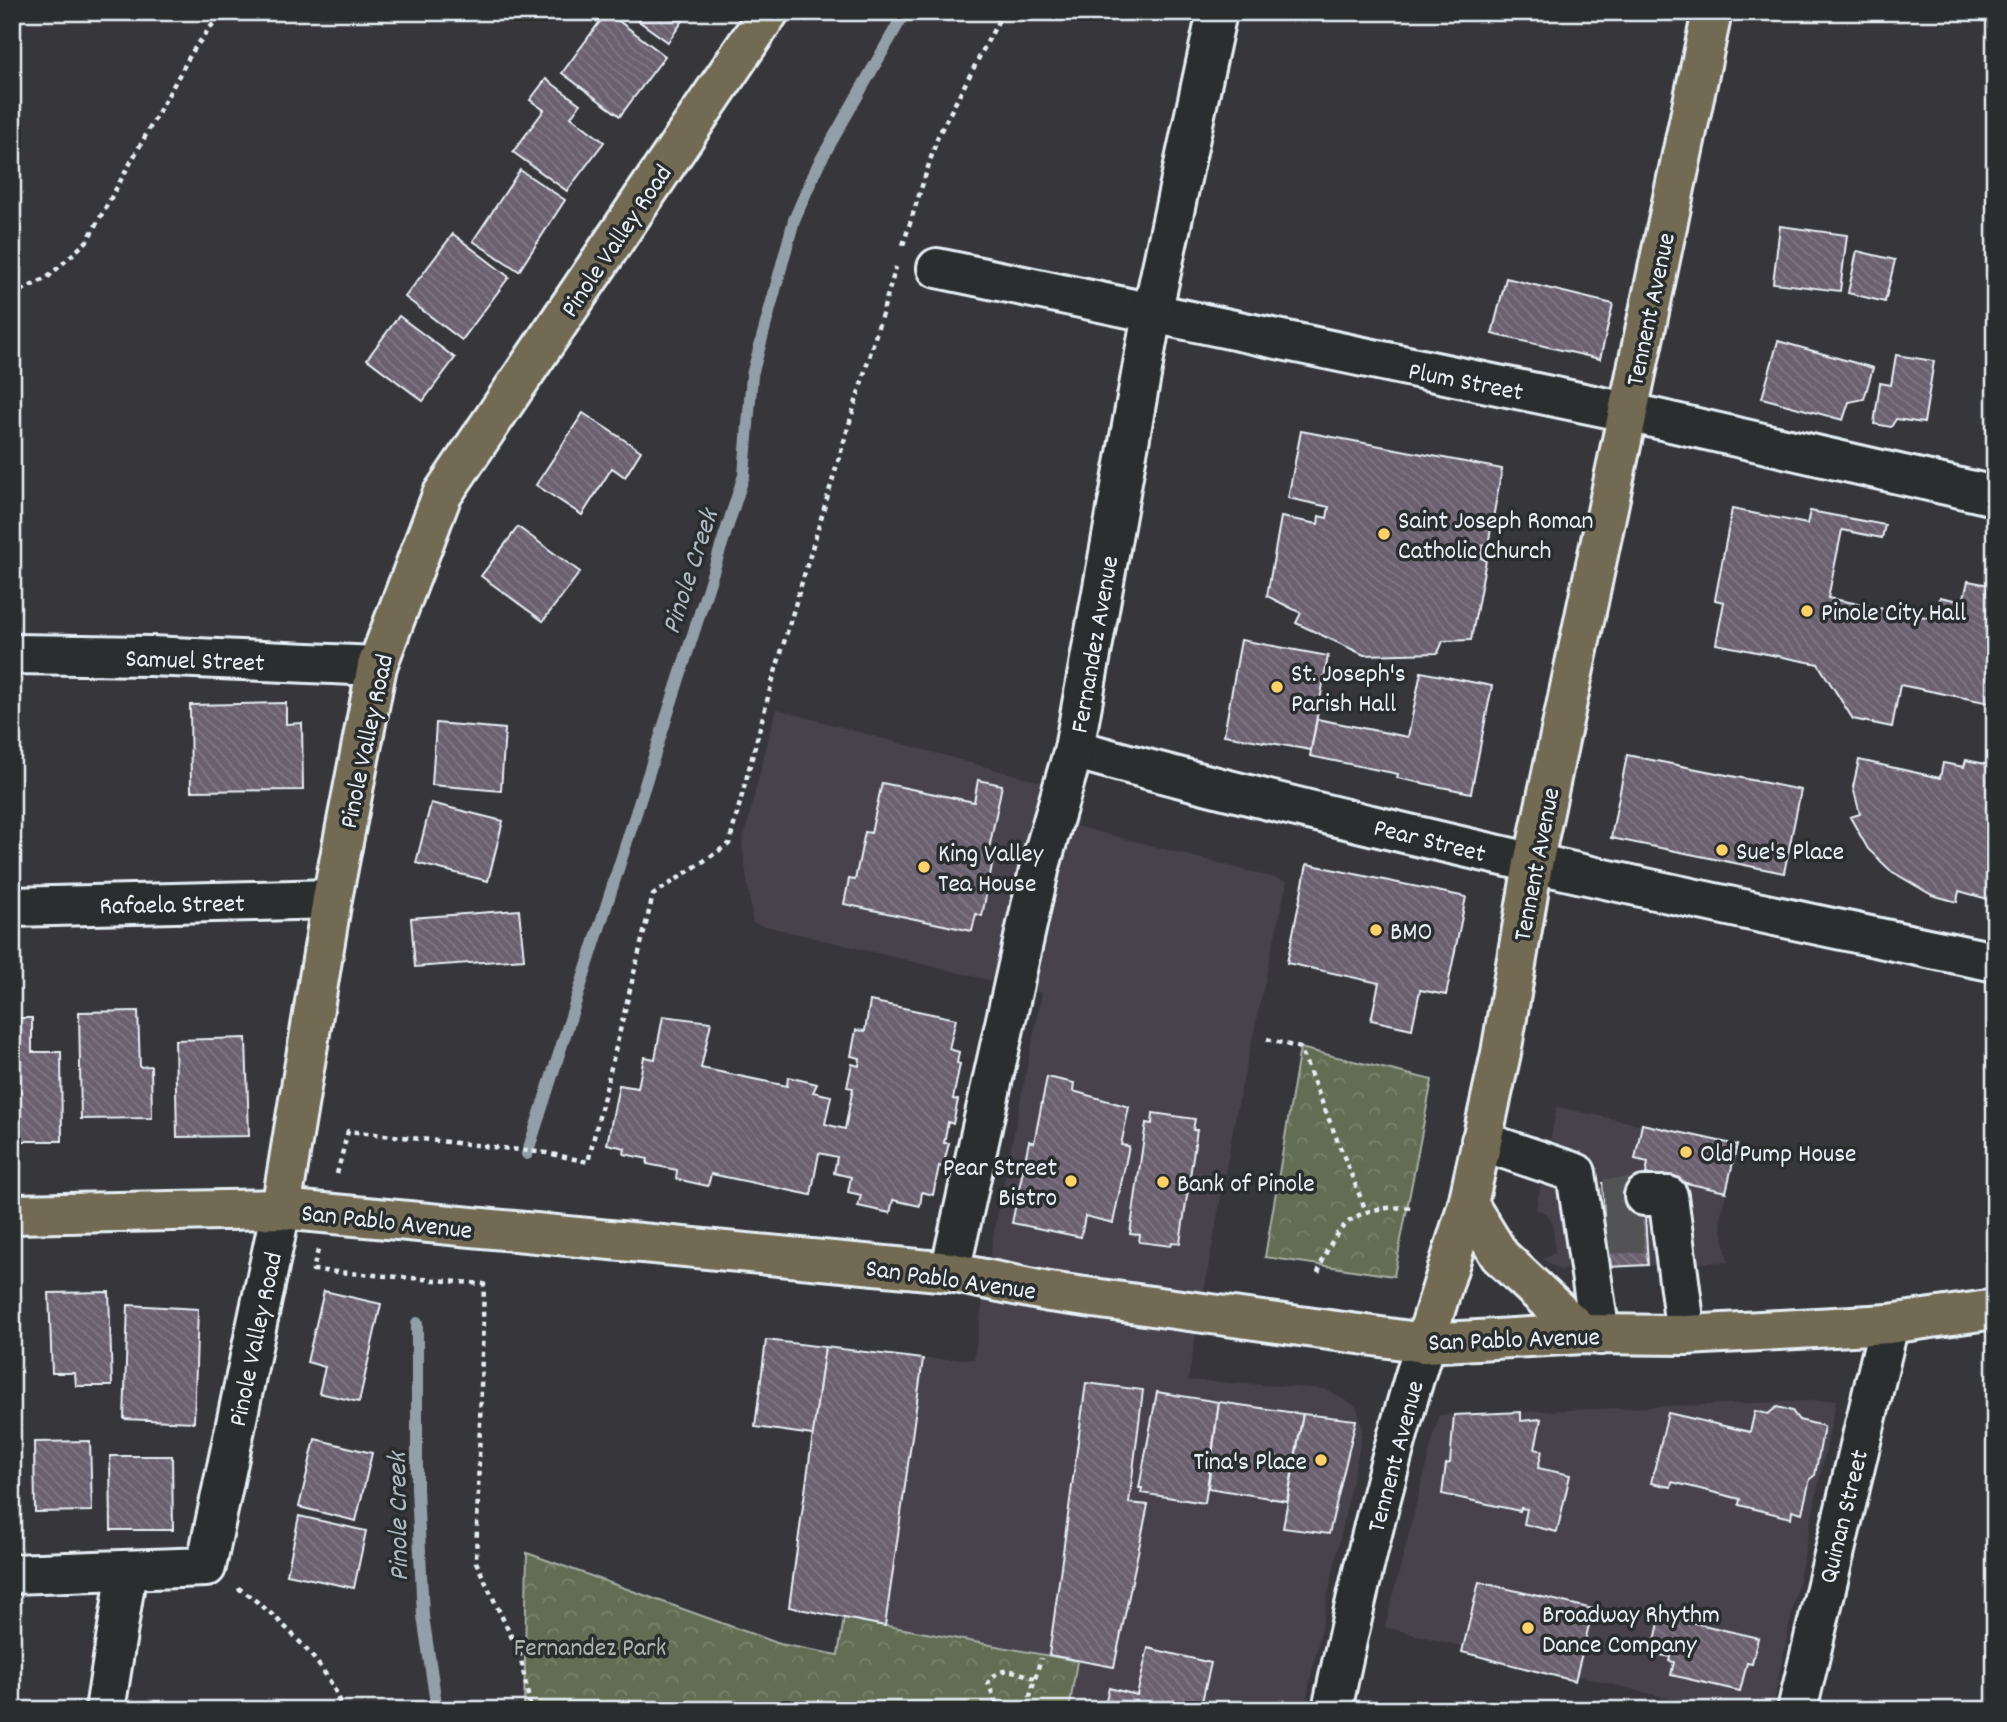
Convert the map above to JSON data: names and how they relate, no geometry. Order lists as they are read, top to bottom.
{
  "streets": {
    "main road": ["Pinole Valley Road", "Tennent Avenue", "San Pablo Avenue"],
    "street": [
      "Plum Street",
      "Fernandez Avenue",
      "Samuel Street",
      "Pear Street",
      "Rafaela Street",
      "Quinan Street"
    ]
  },
  "crossings": [
    ["Pinole Valley Road", "Samuel Street"],
    ["Pinole Valley Road", "Rafaela Street"],
    ["Pinole Valley Road", "San Pablo Avenue"],
    ["Tennent Avenue", "Plum Street"],
    ["Tennent Avenue", "Pear Street"],
    ["Tennent Avenue", "San Pablo Avenue"],
    ["Plum Street", "Fernandez Avenue"],
    ["Fernandez Avenue", "Pear Street"],
    ["Fernandez Avenue", "San Pablo Avenue"],
    ["San Pablo Avenue", "Quinan Street"]
  ],
  "water": ["Pinole Creek"],
  "parks": ["Fernandez Park"],
  "places": [
    "Saint Joseph Roman Catholic Church",
    "Pinole City Hall",
    "St. Joseph's Parish Hall",
    "Sue's Place",
    "King Valley Tea House",
    "BMO",
    "Old Pump House",
    "Pear Street Bistro",
    "Bank of Pinole",
    "Tina's Place",
    "Broadway Rhythm Dance Company"
  ]
}
